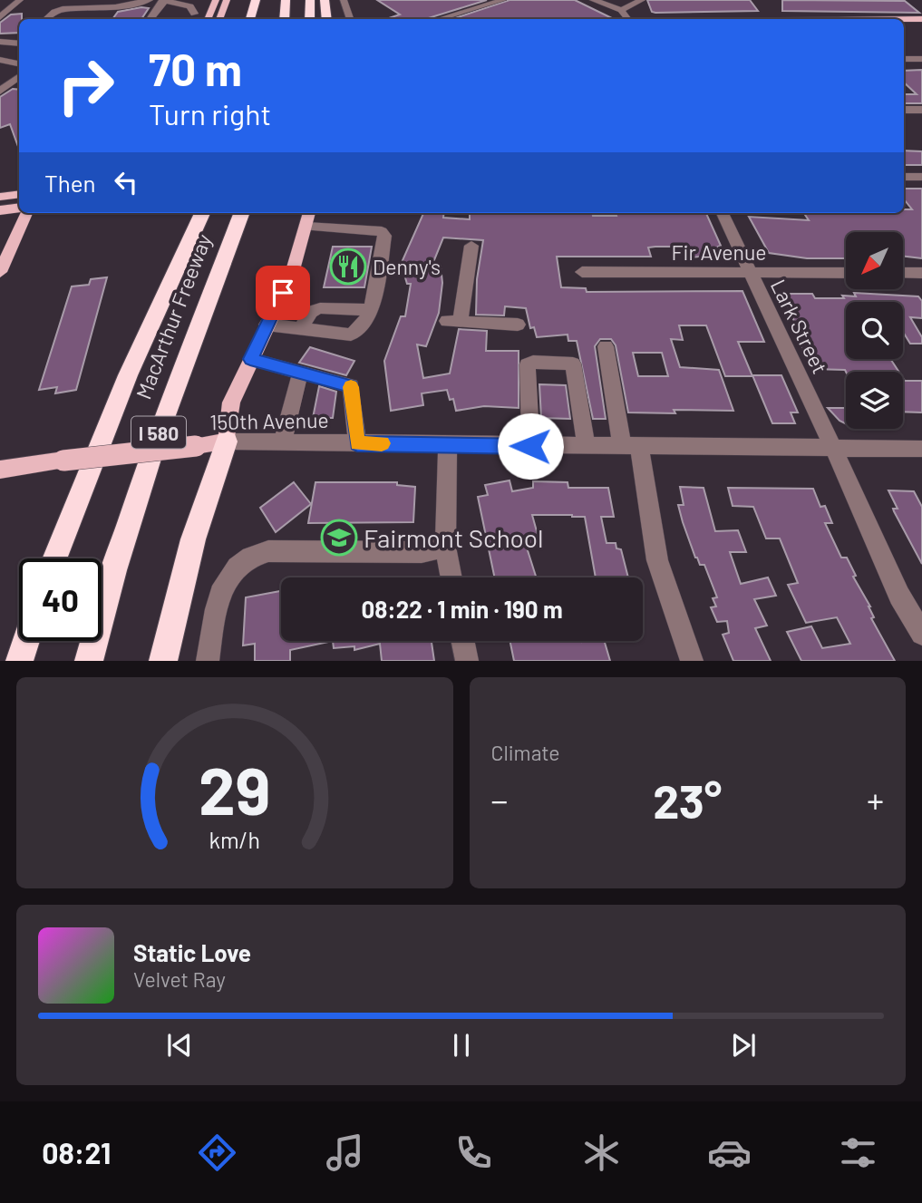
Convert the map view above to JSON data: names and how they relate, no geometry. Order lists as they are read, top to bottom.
{
  "streets": {
    "highway": ["MacArthur Freeway", "I 580"],
    "main road": ["150th Avenue"],
    "street": ["Fir Avenue", "Lark Street"]
  },
  "crossings": [
    ["Fir Avenue", "Lark Street"],
    ["Lark Street", "150th Avenue"]
  ],
  "places": {
    "restaurant": ["Denny's"],
    "school or university": ["Fairmont School"]
  },
  "north": "bottom left",
  "page": {
    "turn": ["70 m", "Turn right"],
    "then": "Then",
    "limit": "40",
    "trip": "08:22 · 1 min · 190 m",
    "tile": "Climate",
    "heat": ["−", "23°", "+"],
    "song": ["Static Love", "Velvet Ray"],
    "tabs": "08:21",
    "gauge": ["29", "km/h"]
  }
}
